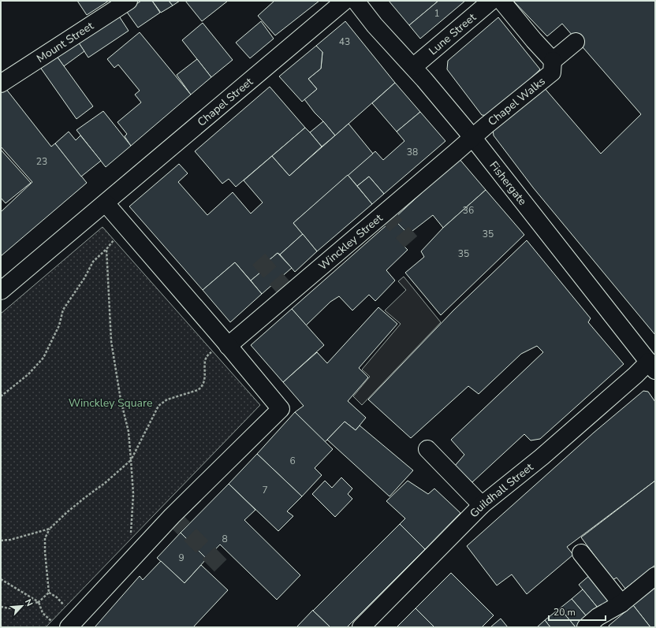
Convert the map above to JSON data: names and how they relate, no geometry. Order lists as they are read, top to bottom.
{
  "streets": {
    "street": [
      "Lune Street",
      "Mount Street",
      "Chapel Walks",
      "Chapel Street",
      "Fishergate",
      "Winckley Street",
      "Guildhall Street"
    ]
  },
  "crossings": [
    ["Lune Street", "Fishergate"],
    ["Chapel Walks", "Fishergate"],
    ["Chapel Walks", "Winckley Street"],
    ["Fishergate", "Winckley Street"],
    ["Fishergate", "Guildhall Street"]
  ],
  "parks": ["Winckley Square"],
  "house_numbers": [
    "1",
    "43",
    "38",
    "23",
    "36",
    "35",
    "35",
    "6",
    "7",
    "8",
    "9"
  ],
  "scale_bar": "20 m",
  "north": "top right"
}
